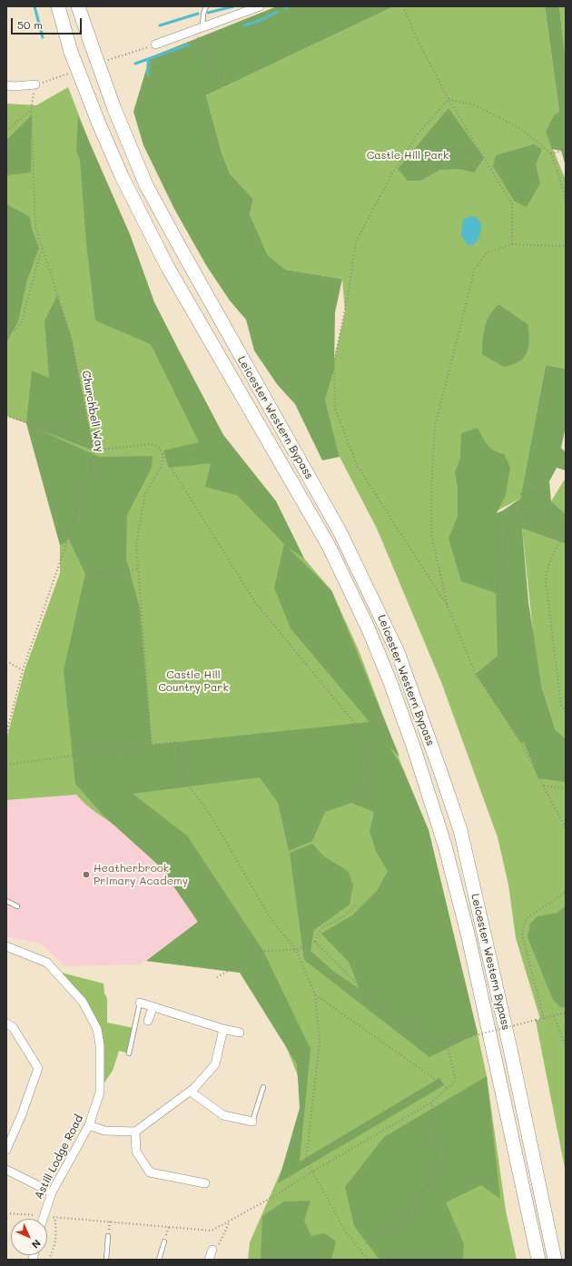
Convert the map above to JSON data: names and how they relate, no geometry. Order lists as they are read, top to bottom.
{
  "streets": {
    "highway": ["Leicester Western Bypass"],
    "street": ["Astill Lodge Road"],
    "path": ["Churchbell Way"]
  },
  "parks": ["Castle Hill Park", "Castle Hill Country Park"],
  "places": ["Heatherbrook Primary Academy"],
  "scale_bar": "50 m",
  "north": "bottom right"
}
